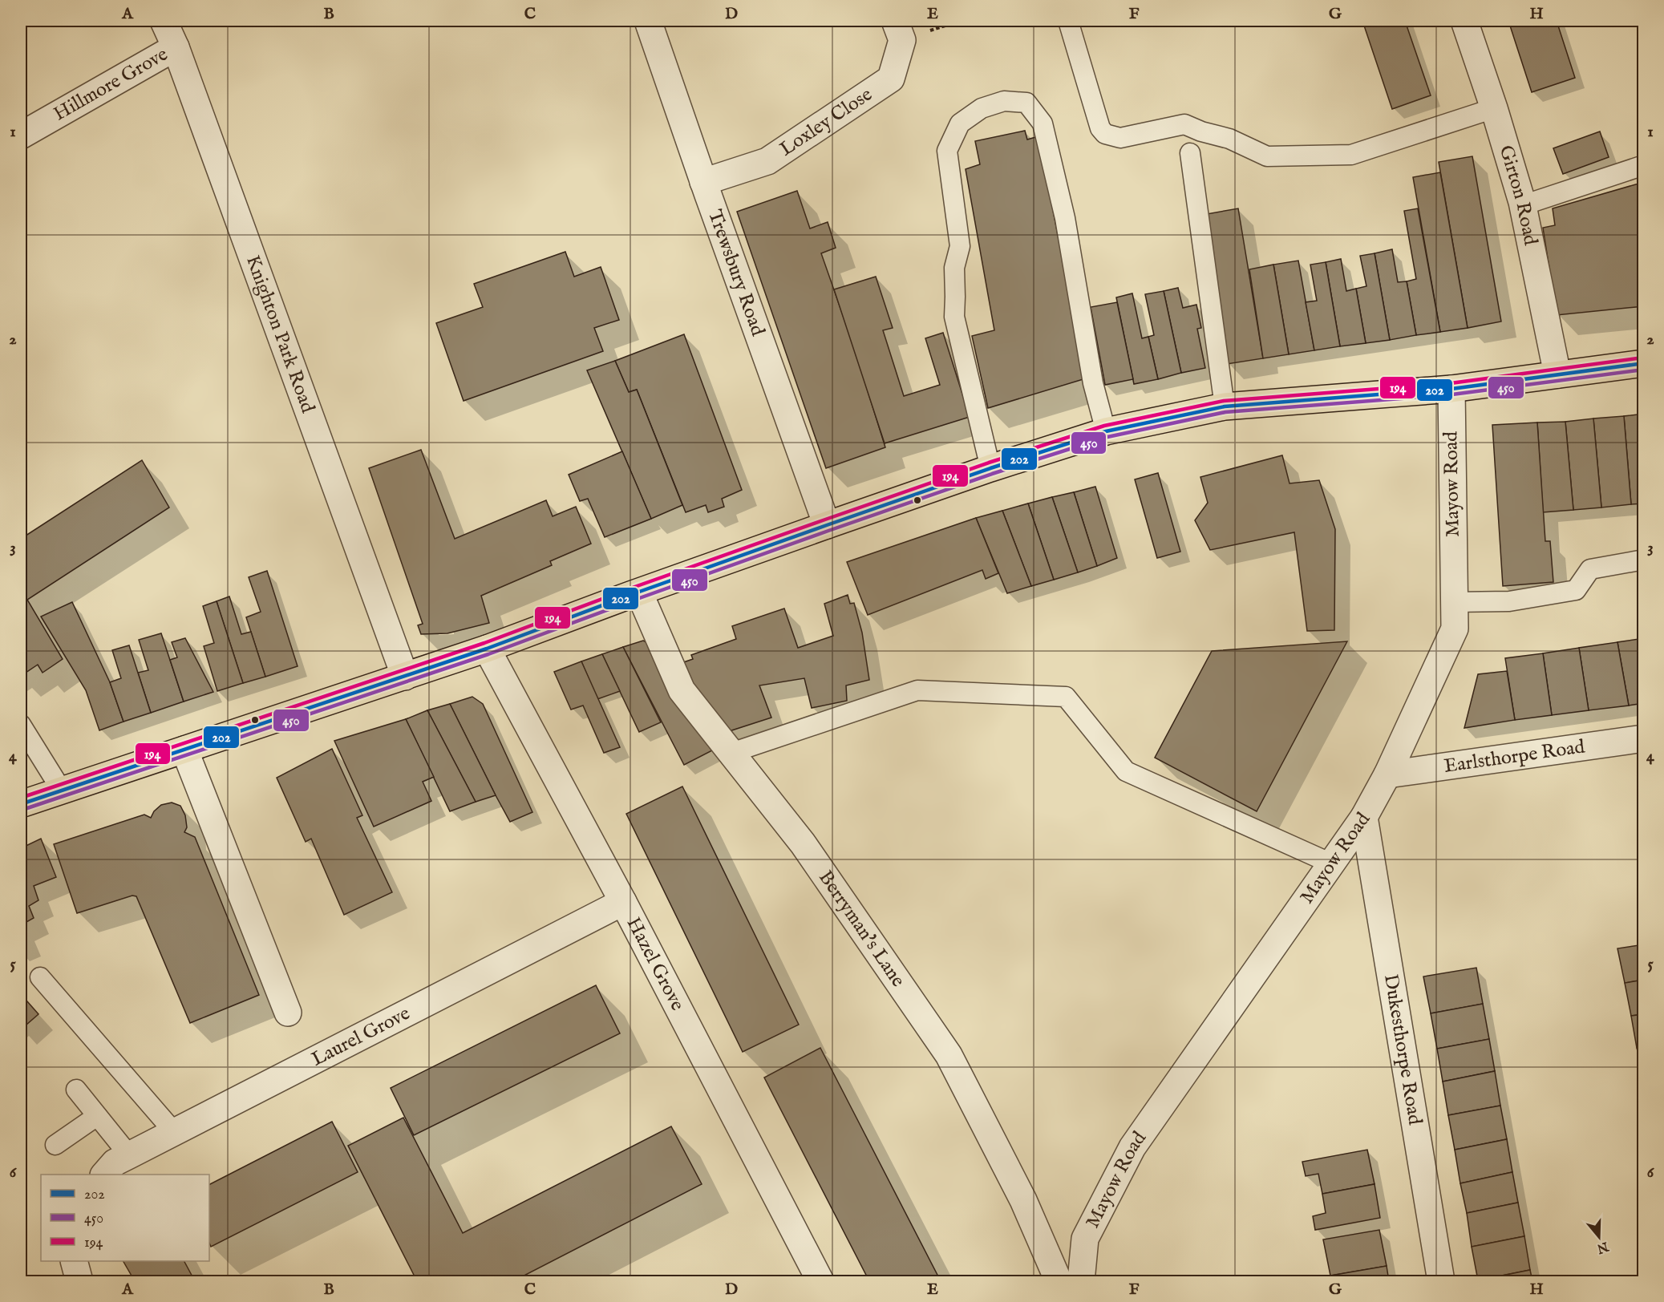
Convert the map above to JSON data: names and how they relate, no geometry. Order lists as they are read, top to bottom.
{
  "streets": {
    "street": [
      "Hillmore Grove",
      "Loxley Close",
      "Girton Road",
      "Trewsbury Road",
      "Knighton Park Road",
      "Mayow Road",
      "Earlsthorpe Road",
      "Berryman's Lane",
      "Hazel Grove",
      "Laurel Grove",
      "Dukesthorpe Road"
    ]
  },
  "crossings": [
    ["Hillmore Grove", "Knighton Park Road"],
    ["Loxley Close", "Trewsbury Road"],
    ["Mayow Road", "Earlsthorpe Road"],
    ["Mayow Road", "Dukesthorpe Road"],
    ["Hazel Grove", "Laurel Grove"]
  ],
  "lines": ["transit line 194", "transit line 202", "transit line 450"],
  "legend": ["202", "450", "194"],
  "north": "bottom",
  "grid": {
    "columns": [
      "A",
      "B",
      "C",
      "D",
      "E",
      "F",
      "G",
      "H"
    ],
    "rows": [
      "1",
      "2",
      "3",
      "4",
      "5",
      "6"
    ]
  }
}
